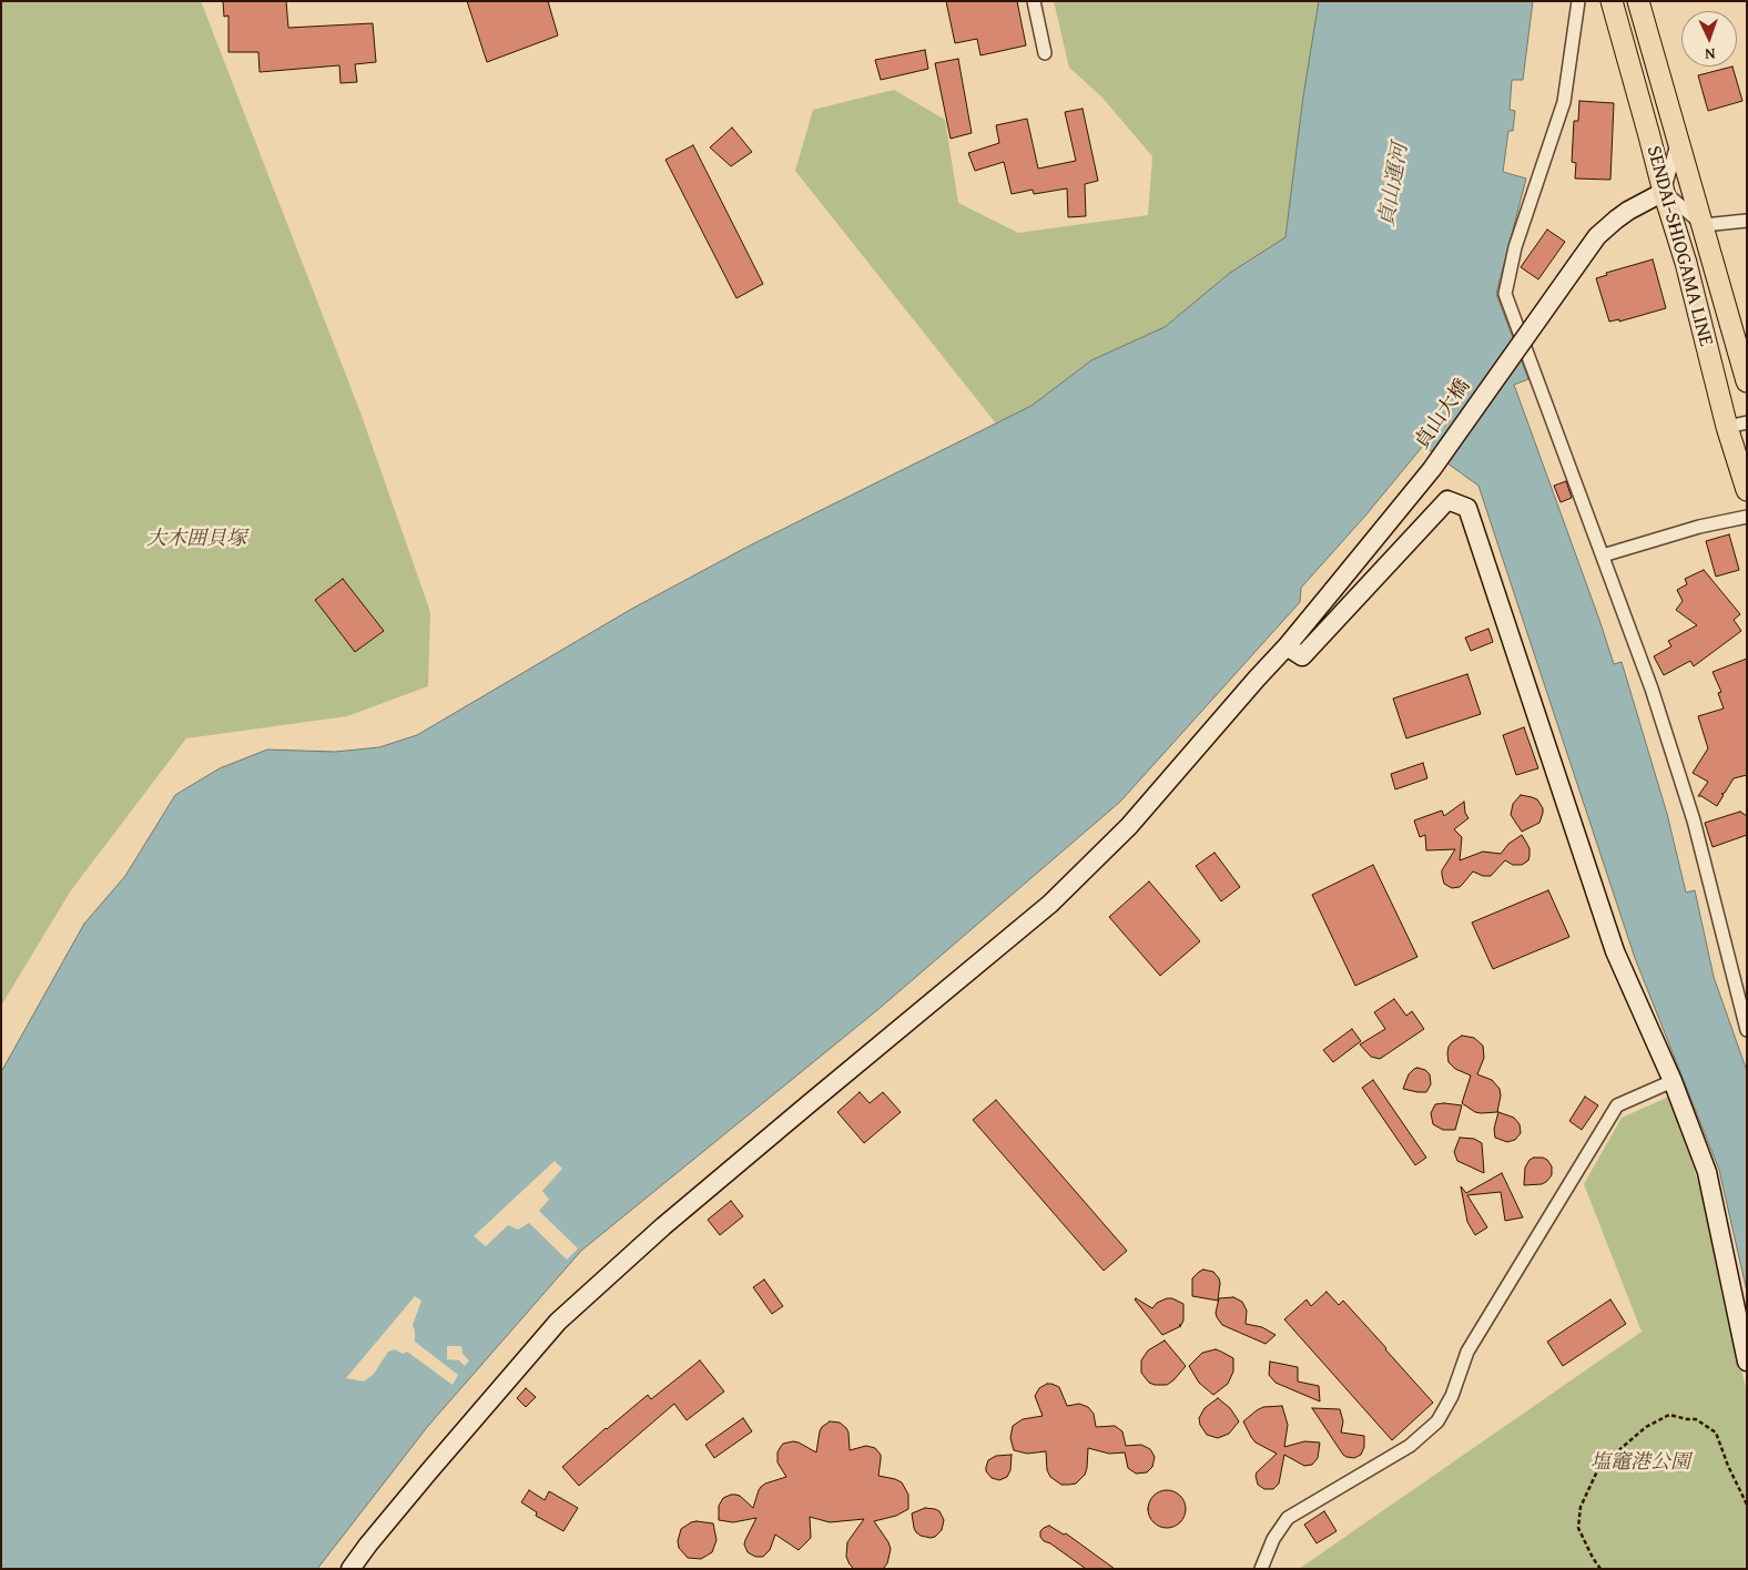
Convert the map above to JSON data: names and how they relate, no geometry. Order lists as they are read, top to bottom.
{
  "streets": {
    "main road": ["SENDAI-SHIOGAMA LINE"],
    "street": ["貞山大橋"]
  },
  "crossings": [
    ["SENDAI-SHIOGAMA LINE", "貞山大橋"]
  ],
  "water": ["貞山運河"],
  "parks": ["大木囲貝塚", "塩竈港公園"],
  "north": "bottom"
}
